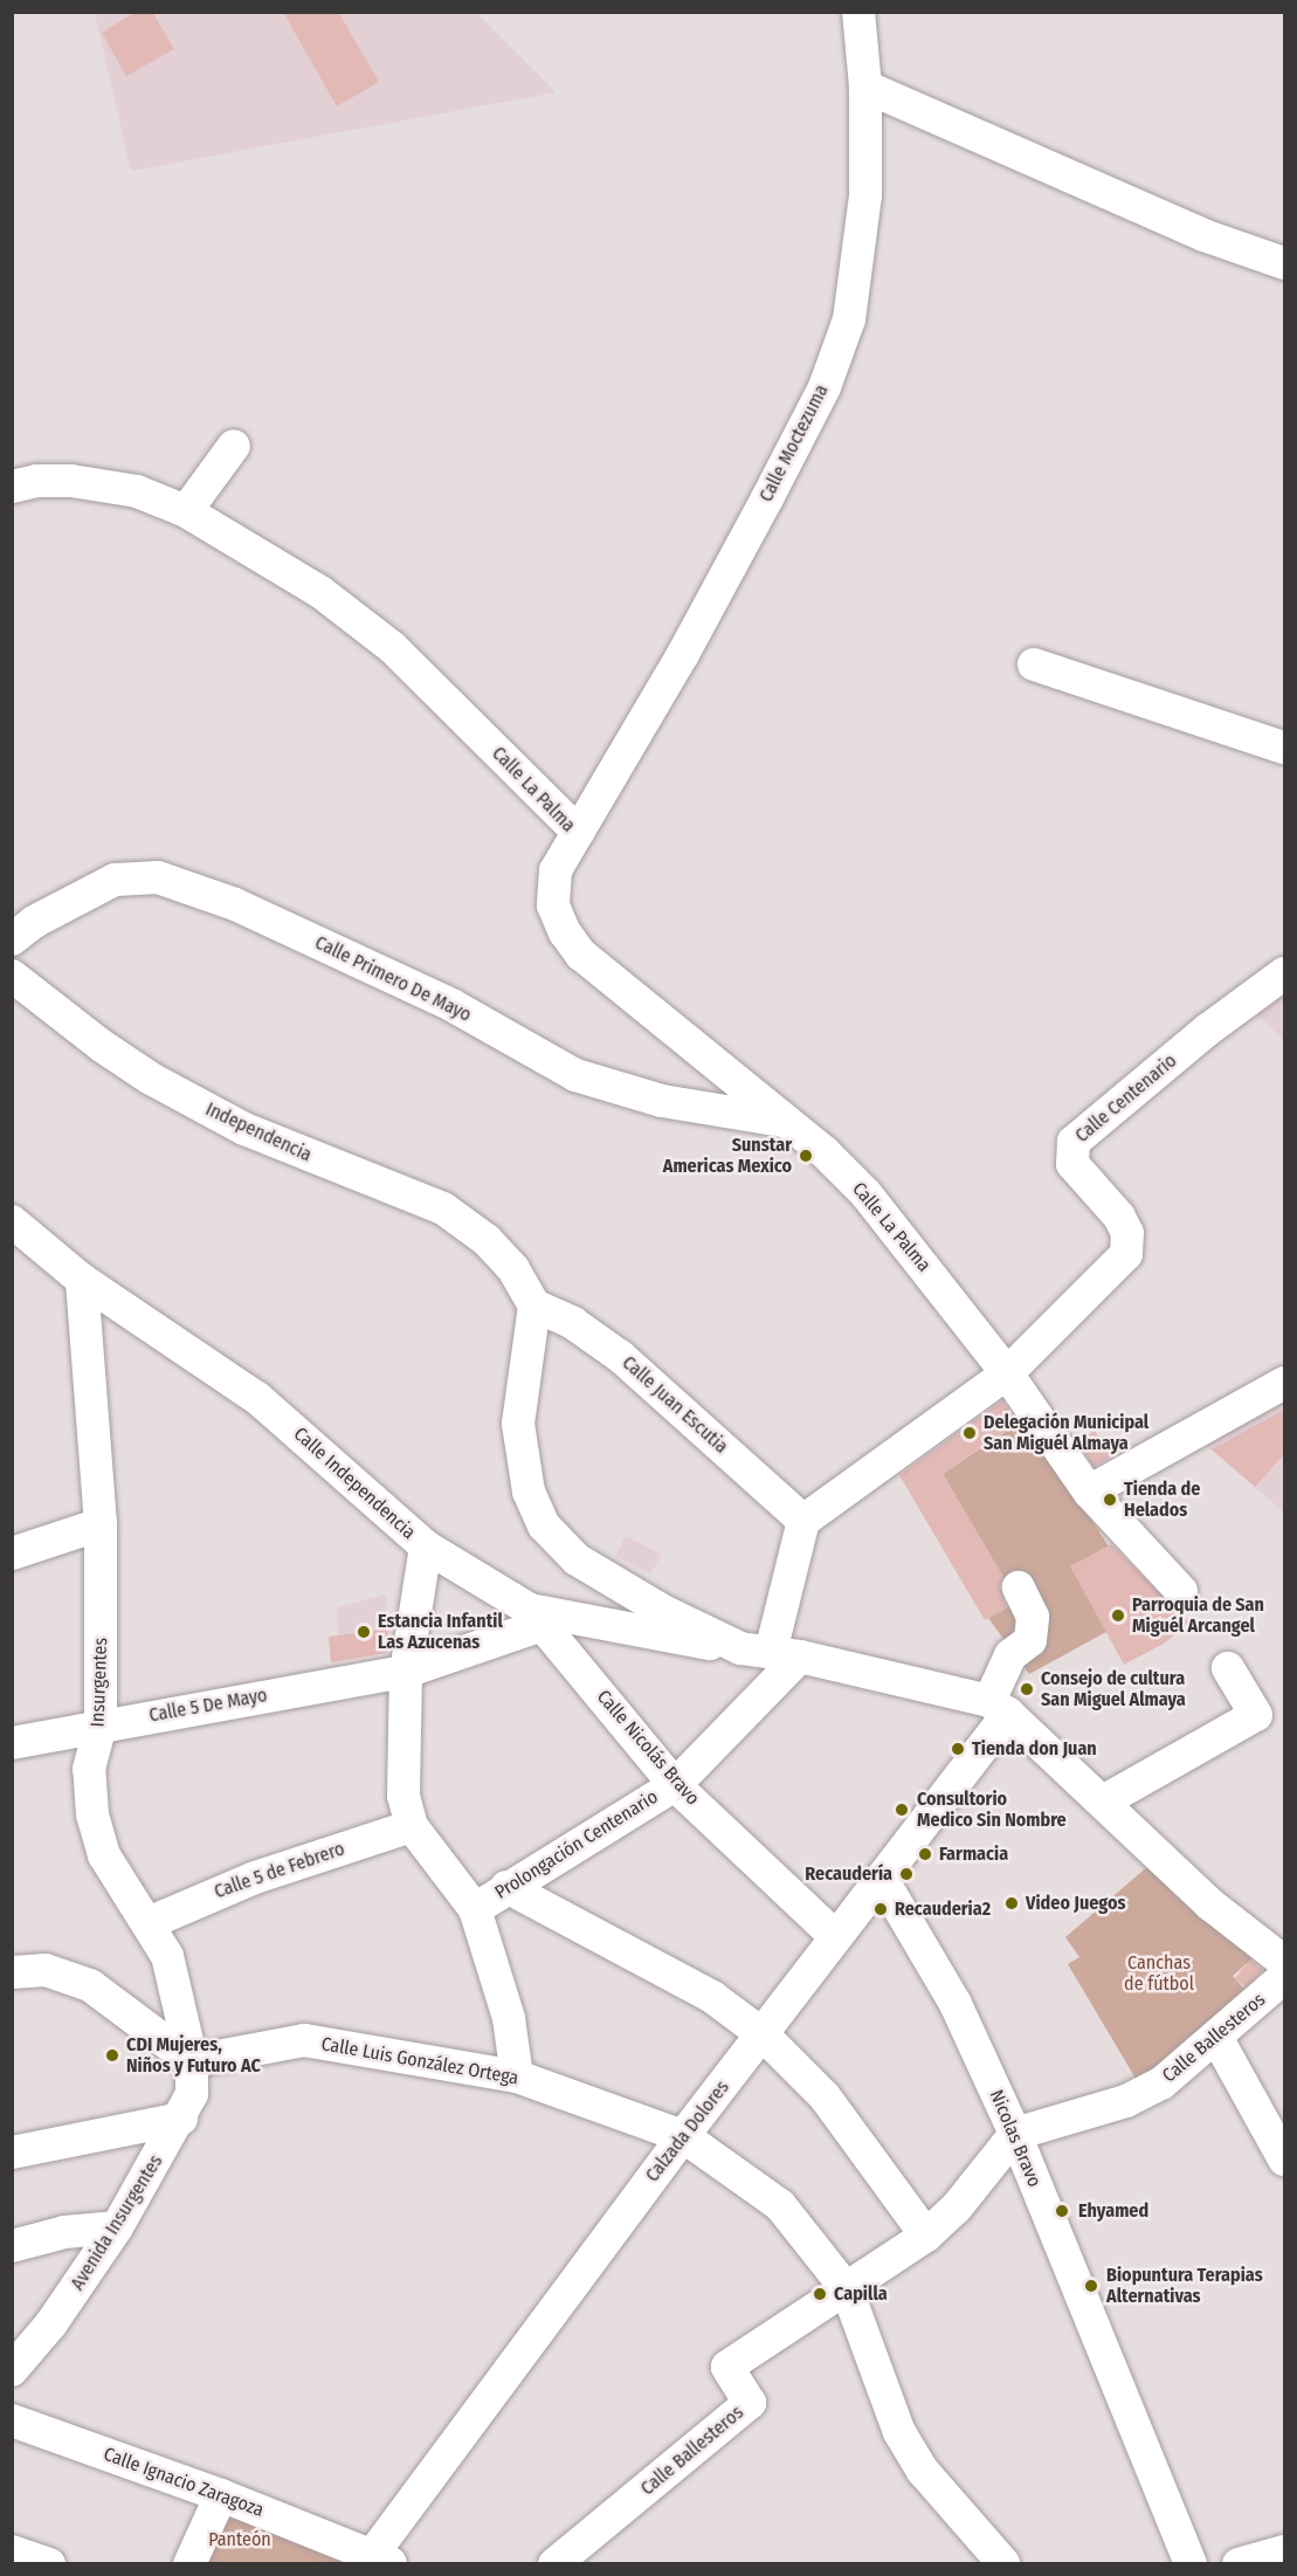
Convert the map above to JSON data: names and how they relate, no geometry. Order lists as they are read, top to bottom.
{
  "streets": {
    "street": [
      "Calle Moctezuma",
      "Calle La Palma",
      "Calle Primero De Mayo",
      "Calle Centenario",
      "Independencia",
      "Calle Juan Escutia",
      "Calle Independencia",
      "Insurgentes",
      "Calle 5 De Mayo",
      "Calle Nicolás Bravo",
      "Prolongación Centenario",
      "Calle 5 de Febrero",
      "Calle Ballesteros",
      "Calle Luis González Ortega",
      "Calzada Dolores",
      "Nicolas Bravo",
      "Avenida Insurgentes",
      "Calle Ignacio Zaragoza"
    ]
  },
  "crossings": [
    ["Calle Moctezuma", "Calle La Palma"],
    ["Calle La Palma", "Calle Primero De Mayo"],
    ["Calle La Palma", "Calle Centenario"],
    ["Independencia", "Calle Juan Escutia"],
    ["Calle Independencia", "Insurgentes"],
    ["Calle Independencia", "Calle 5 De Mayo"],
    ["Calle Independencia", "Calle Nicolás Bravo"],
    ["Calle Independencia", "Prolongación Centenario"],
    ["Insurgentes", "Calle 5 De Mayo"],
    ["Insurgentes", "Calle 5 de Febrero"],
    ["Insurgentes", "Calle Luis González Ortega"],
    ["Insurgentes", "Avenida Insurgentes"],
    ["Calle 5 De Mayo", "Calle Nicolás Bravo"],
    ["Calle Nicolás Bravo", "Prolongación Centenario"],
    ["Calle Nicolás Bravo", "Calzada Dolores"],
    ["Prolongación Centenario", "Calle Luis González Ortega"],
    ["Calle Ballesteros", "Calle Luis González Ortega"],
    ["Calle Ballesteros", "Nicolas Bravo"],
    ["Calle Luis González Ortega", "Calzada Dolores"],
    ["Calle Luis González Ortega", "Avenida Insurgentes"],
    ["Calzada Dolores", "Nicolas Bravo"],
    ["Calzada Dolores", "Calle Ignacio Zaragoza"]
  ],
  "parks": ["Canchas de fútbol", "Panteón"],
  "places": [
    "Sunstar Americas Mexico",
    "Delegación Municipal San Miguél Almaya",
    "Tienda de Helados",
    "Parroquia de San Miguél Arcangel",
    "Estancia Infantil Las Azucenas",
    "Consejo de cultura San Miguel Almaya",
    "Tienda don Juan",
    "Consultorio Medico Sin Nombre",
    "Farmacia",
    "Recaudería",
    "Video Juegos",
    "Recauderia2",
    "CDI Mujeres, Niños y Futuro AC",
    "Ehyamed",
    "Biopuntura Terapias Alternativas",
    "Capilla"
  ]
}
